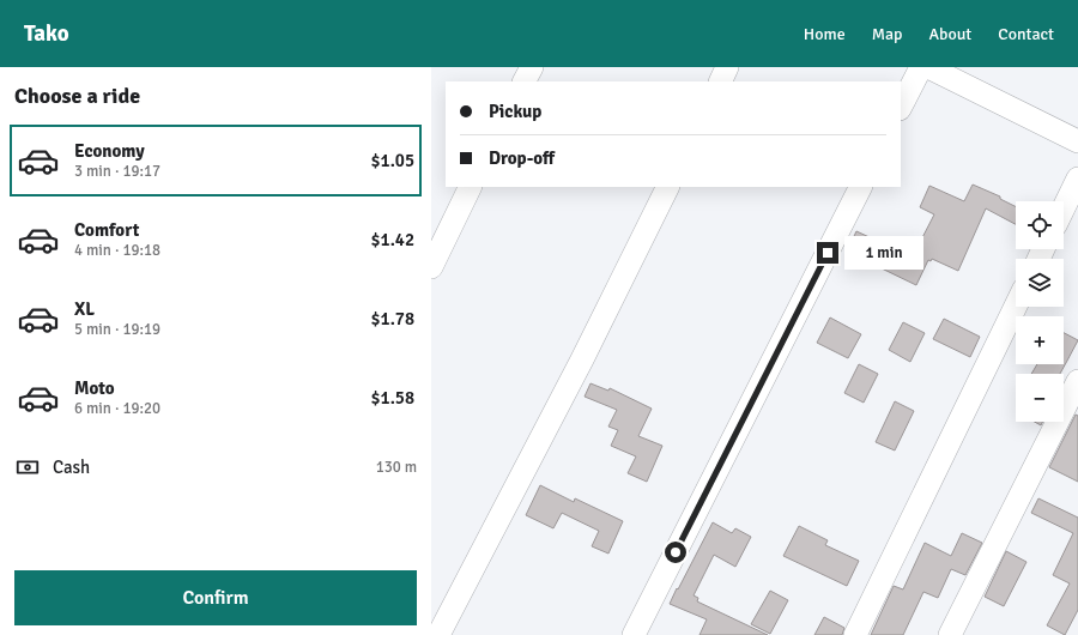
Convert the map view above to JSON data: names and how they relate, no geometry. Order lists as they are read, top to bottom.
{
  "page": {
    "header": "Tako",
    "nav": [
      "Home",
      "Map",
      "About",
      "Contact"
    ],
    "heading": "Choose a ride",
    "banner": ["Pickup", "Drop-off"],
    "list": [
      {
        "name": "Economy",
        "note": "3 min · 19:17",
        "value": "$1.05"
      },
      {
        "name": "Comfort",
        "note": "4 min · 19:18",
        "value": "$1.42"
      },
      {
        "name": "XL",
        "note": "5 min · 19:19",
        "value": "$1.78"
      },
      {
        "name": "Moto",
        "note": "6 min · 19:20",
        "value": "$1.58"
      }
    ],
    "map_buttons": ["+", "−"],
    "bubble": "1 min",
    "pay": ["Cash", "130 m"],
    "buttons": "Confirm"
  }
}
